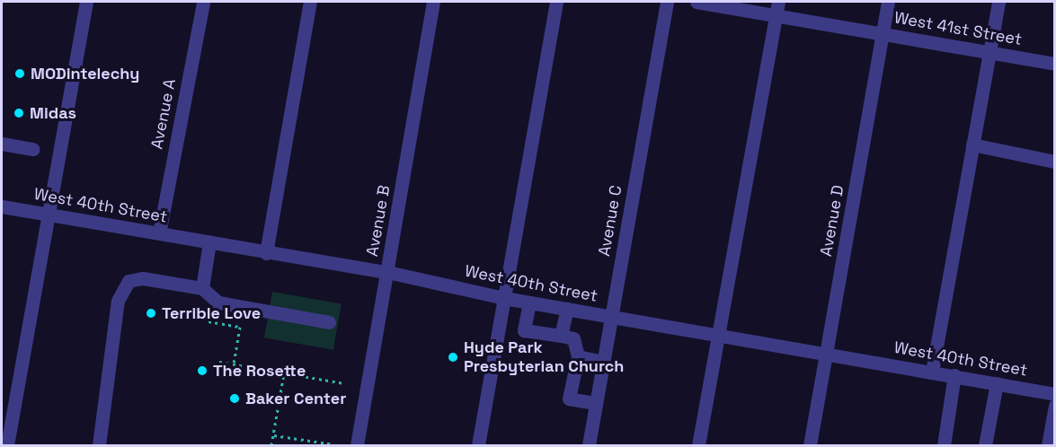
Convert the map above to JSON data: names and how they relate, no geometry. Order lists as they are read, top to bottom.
{
  "streets": {
    "street": [
      "West 41st Street",
      "Avenue A",
      "West 40th Street",
      "Avenue B",
      "Avenue C",
      "Avenue D"
    ]
  },
  "crossings": [
    ["West 41st Street", "Avenue D"],
    ["Avenue A", "West 40th Street"],
    ["West 40th Street", "Avenue B"],
    ["West 40th Street", "Avenue C"],
    ["West 40th Street", "Avenue D"]
  ],
  "places": [
    "MODintelechy",
    "Midas",
    "Terrible Love",
    "Hyde Park Presbyterian Church",
    "The Rosette",
    "Baker Center"
  ]
}
